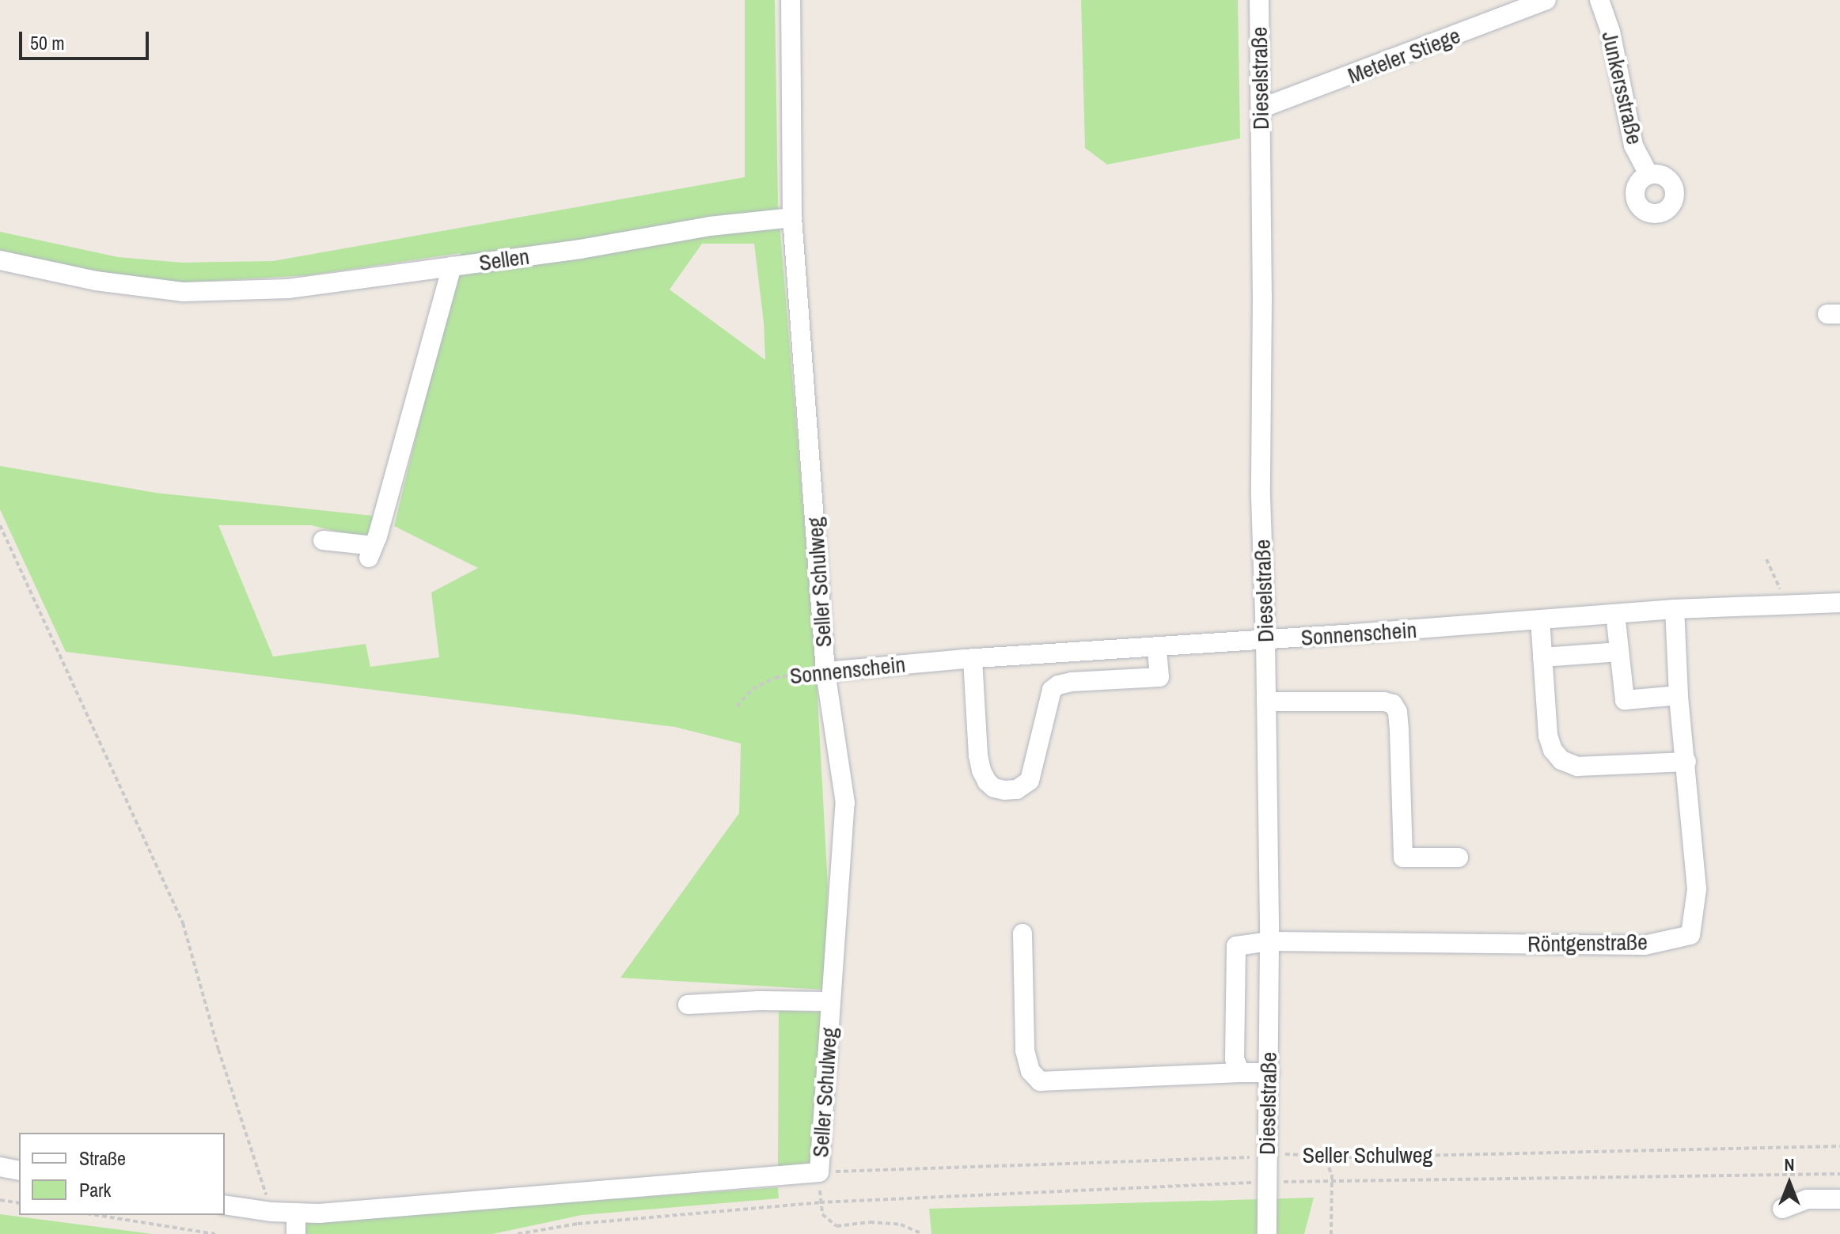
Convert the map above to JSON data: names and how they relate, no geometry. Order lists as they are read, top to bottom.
{
  "streets": {
    "street": [
      "Meteler Stiege",
      "Dieselstraße",
      "Junkersstraße",
      "Sellen",
      "Seller Schulweg",
      "Sonnenschein",
      "Röntgenstraße"
    ]
  },
  "crossings": [
    ["Meteler Stiege", "Dieselstraße"],
    ["Dieselstraße", "Seller Schulweg"],
    ["Dieselstraße", "Sonnenschein"],
    ["Dieselstraße", "Röntgenstraße"],
    ["Sellen", "Seller Schulweg"],
    ["Seller Schulweg", "Sonnenschein"],
    ["Sonnenschein", "Röntgenstraße"]
  ],
  "legend": ["Straße", "Park"],
  "scale_bar": "50 m",
  "north": "top"
}
